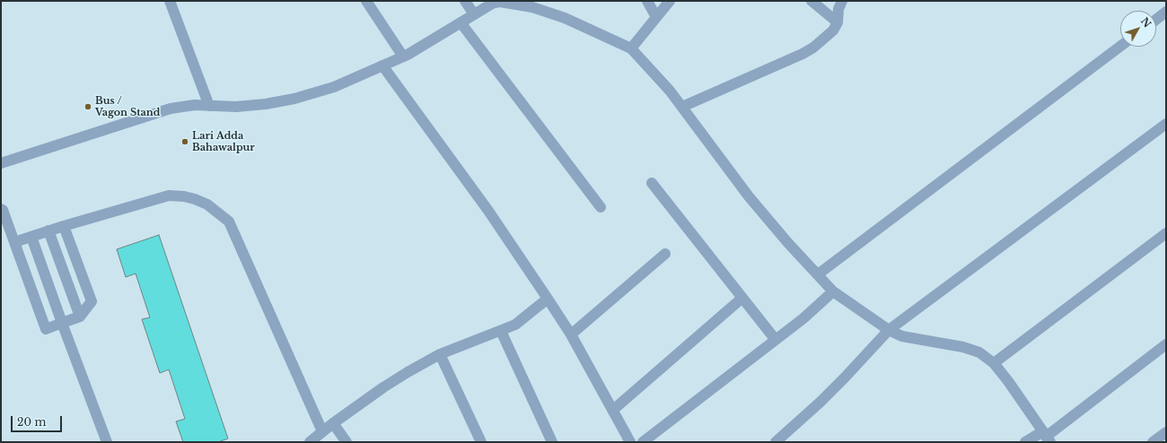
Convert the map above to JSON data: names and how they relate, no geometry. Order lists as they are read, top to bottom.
{
  "places": ["Bus / Vagon Stand", "Lari Adda Bahawalpur"],
  "scale_bar": "20 m",
  "north": "top right"
}
